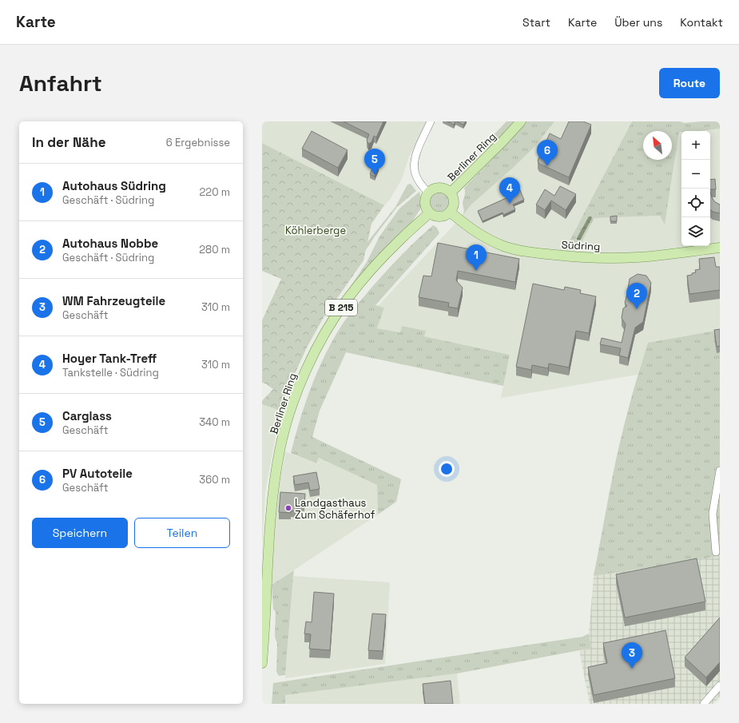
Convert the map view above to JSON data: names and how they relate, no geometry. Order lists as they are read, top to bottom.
{
  "streets": {
    "main road": ["Berliner Ring", "Südring", "B 215"]
  },
  "crossings": [
    ["Berliner Ring", "Südring"]
  ],
  "parks": ["Köhlerberge"],
  "places": ["Landgasthaus Zum Schäferhof"],
  "north": "top left",
  "page": {
    "header": "Karte",
    "nav": [
      "Start",
      "Karte",
      "Über uns",
      "Kontakt"
    ],
    "buttons": [
      "Route",
      ["Speichern", "Teilen"]
    ],
    "title": "Anfahrt",
    "heading": ["In der Nähe", "6 Ergebnisse"],
    "map_buttons": ["+", "−"],
    "pins": [
      "6",
      "5",
      "4",
      "1",
      "2",
      "3"
    ],
    "list": [
      {
        "mark": "1",
        "name": "Autohaus Südring",
        "note": "Geschäft · Südring",
        "value": "220 m"
      },
      {
        "mark": "2",
        "name": "Autohaus Nobbe",
        "note": "Geschäft · Südring",
        "value": "280 m"
      },
      {
        "mark": "3",
        "name": "WM Fahrzeugteile",
        "note": "Geschäft",
        "value": "310 m"
      },
      {
        "mark": "4",
        "name": "Hoyer Tank-Treff",
        "note": "Tankstelle · Südring",
        "value": "310 m"
      },
      {
        "mark": "5",
        "name": "Carglass",
        "note": "Geschäft",
        "value": "340 m"
      },
      {
        "mark": "6",
        "name": "PV Autoteile",
        "note": "Geschäft",
        "value": "360 m"
      }
    ]
  }
}
